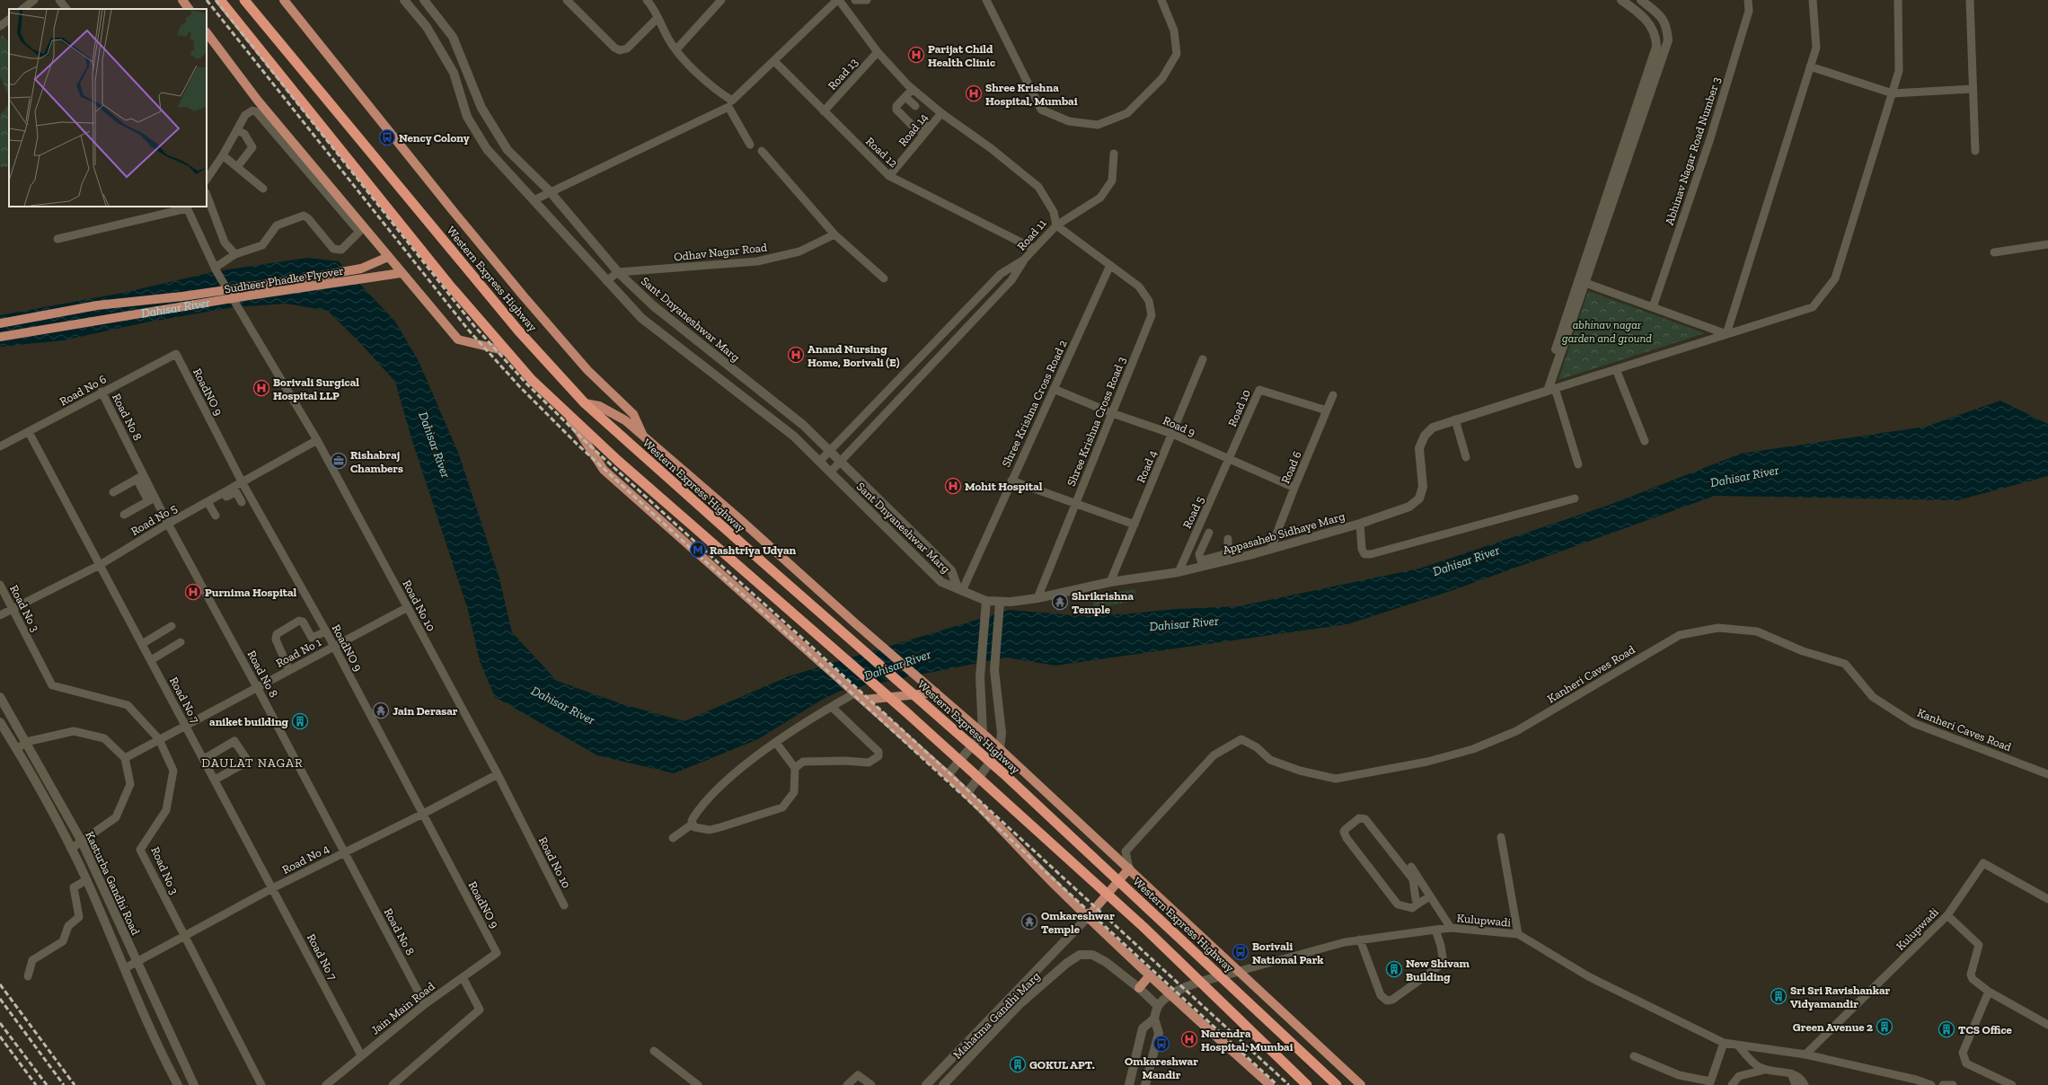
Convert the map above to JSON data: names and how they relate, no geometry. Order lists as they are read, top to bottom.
{
  "streets": {
    "highway": ["Western Express Highway"],
    "main road": ["Sudheer Phadke Flyover"],
    "street": [
      "Road 13",
      "Road 14",
      "Abhinav Nagar Road Number 3",
      "Road 12",
      "Road 11",
      "Odhav Nagar Road",
      "Sant Dnyaneshwar Marg",
      "Road No 6",
      "RoadNO 9",
      "Shree Krishna Cross Road 2",
      "Road 10",
      "Road No 8",
      "Shree Krishna Cross Road 3",
      "Road 9",
      "Road 4",
      "Road 6",
      "Road 5",
      "Road No 5",
      "Appasaheb Sidhaye Marg",
      "Road No 10",
      "Road No 3",
      "Road No 1",
      "Kanheri Caves Road",
      "Road No 7",
      "Road No 4",
      "Kasturba Gandhi Road",
      "Kulupwadi",
      "Jain Main Road",
      "Mahatma Gandhi Marg"
    ]
  },
  "crossings": [
    ["Road 13", "Road 12"],
    ["Road 13", "Road 11"],
    ["Road 14", "Road 12"],
    ["Road 14", "Road 11"],
    ["Road 12", "Road 11"],
    ["Road 11", "Sant Dnyaneshwar Marg"],
    ["Road 11", "Shree Krishna Cross Road 3"],
    ["Odhav Nagar Road", "Sant Dnyaneshwar Marg"],
    ["Sant Dnyaneshwar Marg", "Shree Krishna Cross Road 2"],
    ["Sant Dnyaneshwar Marg", "Appasaheb Sidhaye Marg"],
    ["Road No 6", "RoadNO 9"],
    ["Road No 6", "Road No 8"],
    ["Road No 6", "Road No 7"],
    ["RoadNO 9", "Road No 5"],
    ["RoadNO 9", "Road No 1"],
    ["RoadNO 9", "Road No 4"],
    ["RoadNO 9", "Jain Main Road"],
    ["Shree Krishna Cross Road 2", "Shree Krishna Cross Road 3"],
    ["Shree Krishna Cross Road 2", "Road 9"],
    ["Shree Krishna Cross Road 2", "Appasaheb Sidhaye Marg"],
    ["Road 10", "Road 9"],
    ["Road 10", "Road 6"],
    ["Road 10", "Road 5"],
    ["Road No 8", "Road No 5"],
    ["Road No 8", "Road No 1"],
    ["Road No 8", "Road No 4"],
    ["Road No 8", "Jain Main Road"],
    ["Shree Krishna Cross Road 3", "Road 9"],
    ["Shree Krishna Cross Road 3", "Appasaheb Sidhaye Marg"],
    ["Road 9", "Road 4"],
    ["Road 9", "Road 6"],
    ["Road 9", "Road 5"],
    ["Road 4", "Appasaheb Sidhaye Marg"],
    ["Road 6", "Appasaheb Sidhaye Marg"],
    ["Road 5", "Appasaheb Sidhaye Marg"],
    ["Road No 5", "Road No 10"],
    ["Road No 5", "Road No 3"],
    ["Road No 5", "Road No 7"],
    ["Road No 10", "Road No 1"],
    ["Road No 10", "Road No 4"],
    ["Road No 3", "Road No 1"],
    ["Road No 3", "Road No 4"],
    ["Road No 1", "Road No 7"],
    ["Road No 7", "Road No 4"],
    ["Road No 7", "Jain Main Road"],
    ["Road No 4", "Kasturba Gandhi Road"],
    ["Kulupwadi", "Mahatma Gandhi Marg"]
  ],
  "districts": ["DAULAT NAGAR"],
  "water": ["Dahisar River"],
  "parks": ["abhinav nagar garden and ground"],
  "places": {
    "hospital": [
      "Parijat Child Health Clinic",
      "Shree Krishna Hospital, Mumbai",
      "Anand Nursing Home, Borivali (E)",
      "Borivali Surgical Hospital LLP",
      "Mohit Hospital",
      "Purnima Hospital",
      "Narendra Hospital, Mumbai"
    ],
    "bus stop": ["Nency Colony", "Borivali National Park", "Omkareshwar Mandir"],
    "office": ["Rishabraj Chambers"],
    "metro station": ["Rashtriya Udyan"],
    "temple": ["Shrikrishna Temple", "Jain Derasar", "Omkareshwar Temple"],
    "building": [
      "aniket building",
      "New Shivam Building",
      "Sri Sri Ravishankar Vidyamandir",
      "Green Avenue 2",
      "TCS Office",
      "GOKUL APT."
    ]
  }
}
